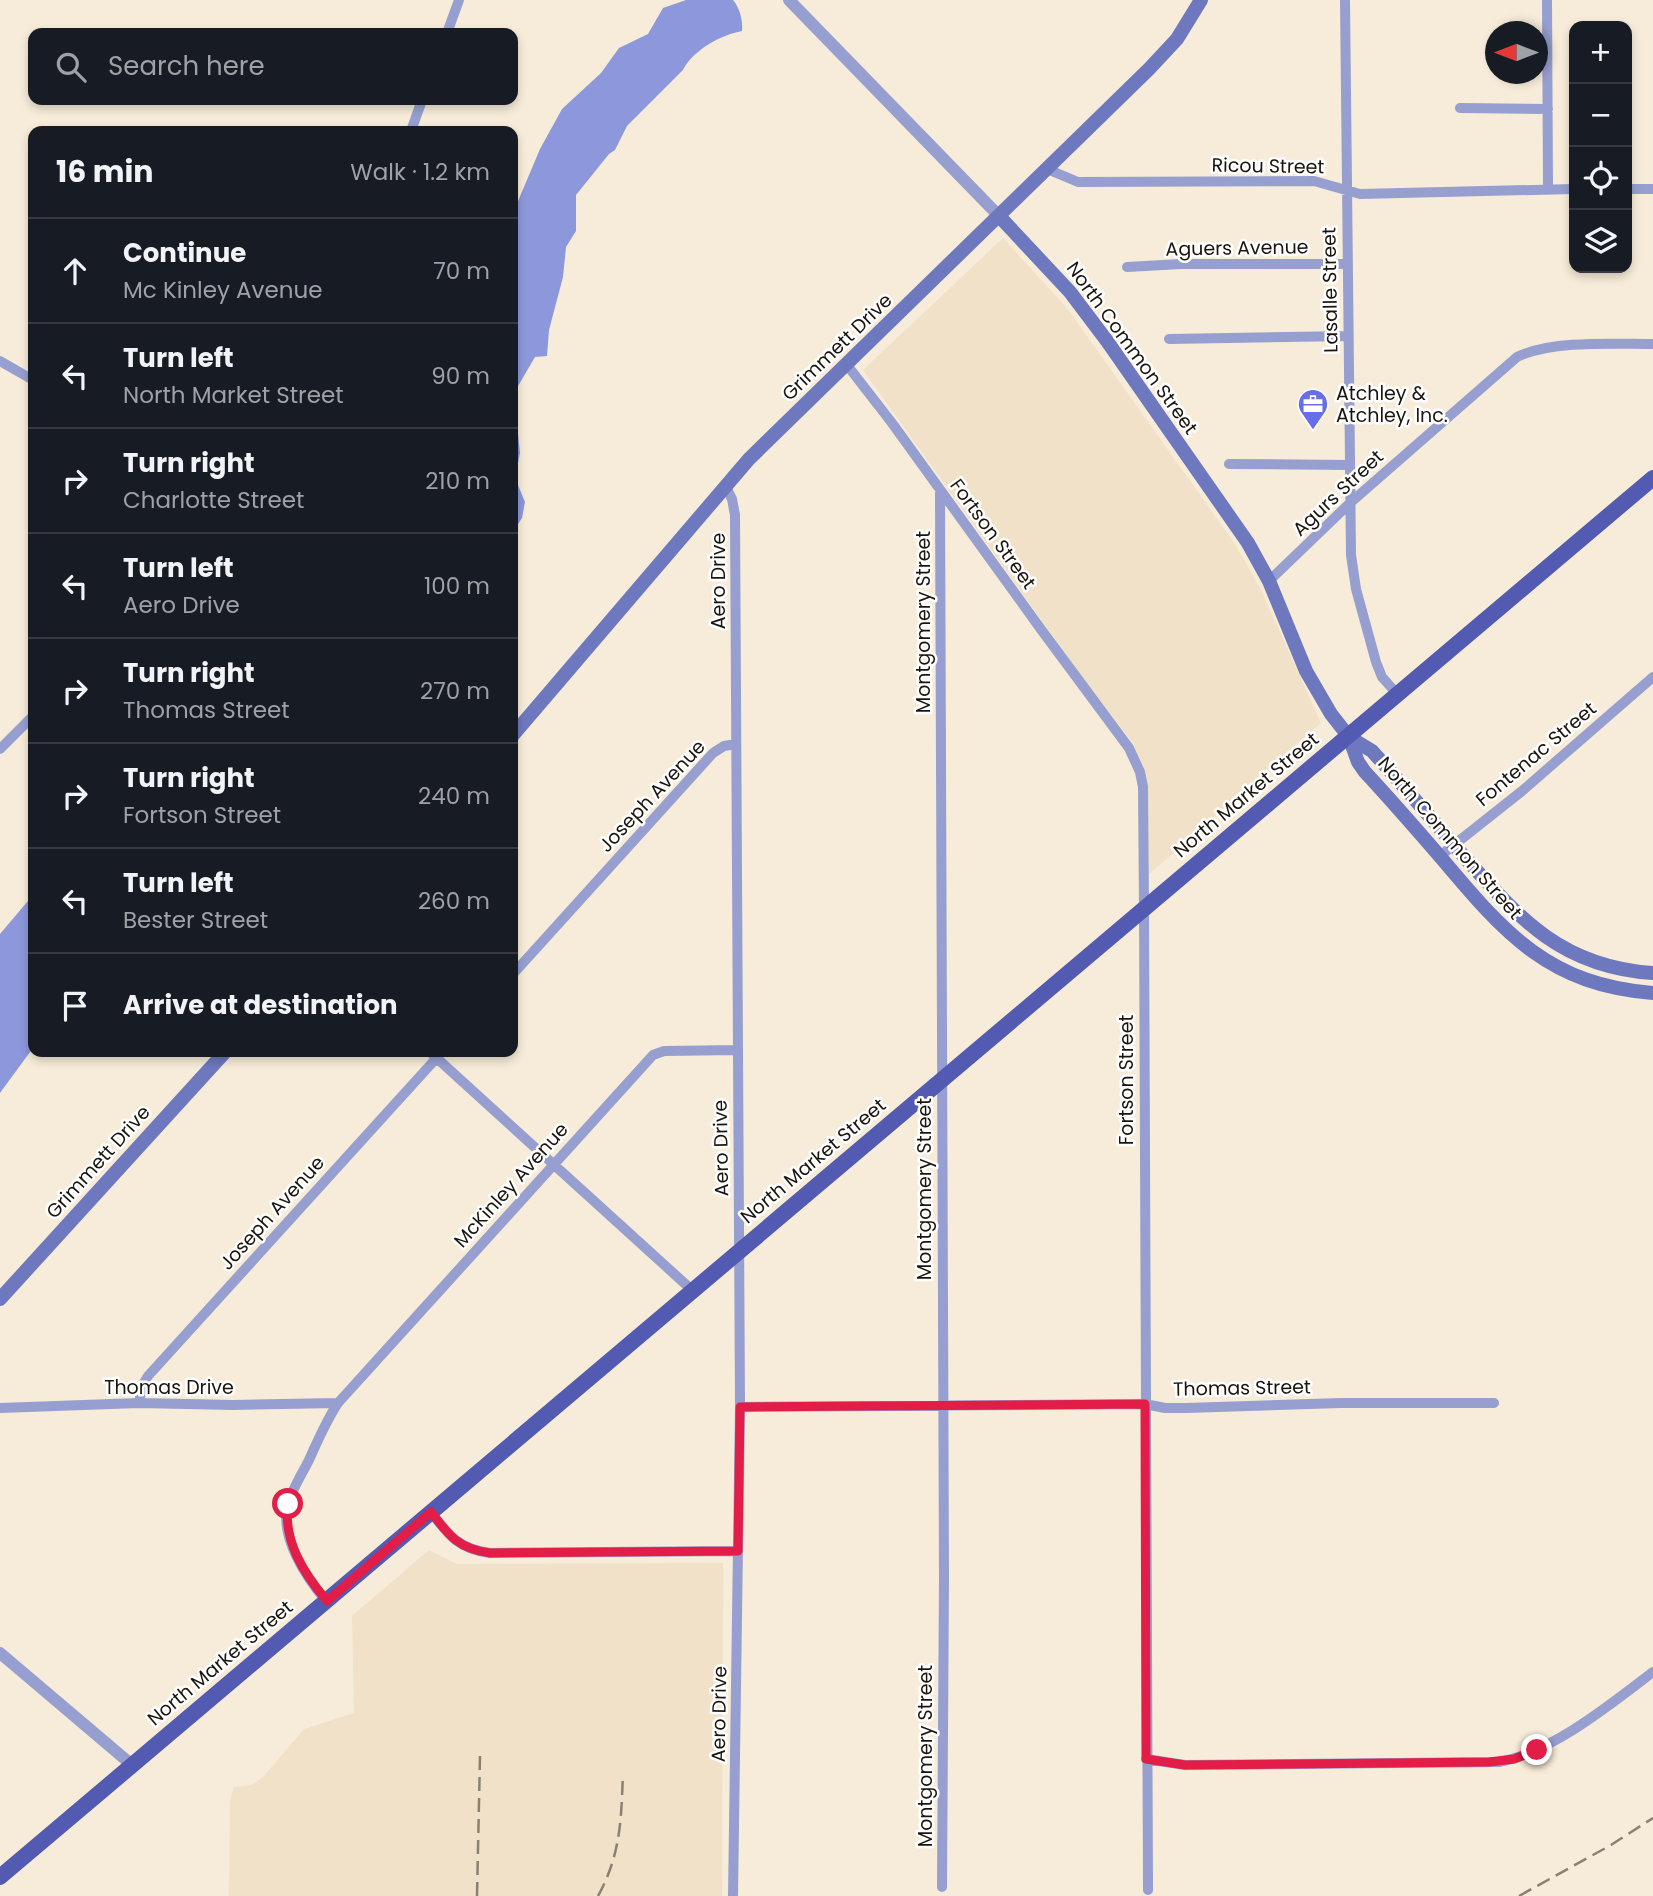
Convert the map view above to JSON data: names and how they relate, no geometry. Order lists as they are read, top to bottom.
{
  "streets": {
    "main road": ["Grimmett Drive", "North Common Street", "North Market Street"],
    "street": [
      "Ricou Street",
      "Aguers Avenue",
      "Lasalle Street",
      "Agurs Street",
      "Fortson Street",
      "Aero Drive",
      "Montgomery Street",
      "Fontenac Street",
      "Joseph Avenue",
      "McKinley Avenue",
      "Thomas Drive",
      "Thomas Street"
    ]
  },
  "crossings": [
    ["Ricou Street", "Lasalle Street"],
    ["Ricou Street", "Grimmett Drive"],
    ["Aguers Avenue", "Lasalle Street"],
    ["Lasalle Street", "Agurs Street"],
    ["Lasalle Street", "North Market Street"],
    ["Grimmett Drive", "North Common Street"],
    ["Grimmett Drive", "Fortson Street"],
    ["Grimmett Drive", "Aero Drive"],
    ["North Common Street", "Agurs Street"],
    ["North Common Street", "Fontenac Street"],
    ["North Common Street", "North Market Street"],
    ["Fortson Street", "Montgomery Street"],
    ["Fortson Street", "North Market Street"],
    ["Fortson Street", "Thomas Street"],
    ["Aero Drive", "North Market Street"],
    ["Aero Drive", "Joseph Avenue"],
    ["Aero Drive", "McKinley Avenue"],
    ["Aero Drive", "Thomas Street"],
    ["Montgomery Street", "North Market Street"],
    ["Montgomery Street", "Thomas Street"],
    ["North Market Street", "McKinley Avenue"],
    ["Joseph Avenue", "Thomas Drive"],
    ["McKinley Avenue", "Thomas Drive"]
  ],
  "places": {
    "office": ["Atchley & Atchley, Inc."]
  },
  "north": "left",
  "page": {
    "map_buttons": ["+", "−"],
    "search": "Search here",
    "heading": ["16 min", "Walk · 1.2 km"],
    "list": [
      ["Continue", "Mc Kinley Avenue", "70 m"],
      ["Turn left", "North Market Street", "90 m"],
      ["Turn right", "Charlotte Street", "210 m"],
      ["Turn left", "Aero Drive", "100 m"],
      ["Turn right", "Thomas Street", "270 m"],
      ["Turn right", "Fortson Street", "240 m"],
      ["Turn left", "Bester Street", "260 m"],
      "Arrive at destination"
    ]
  }
}
